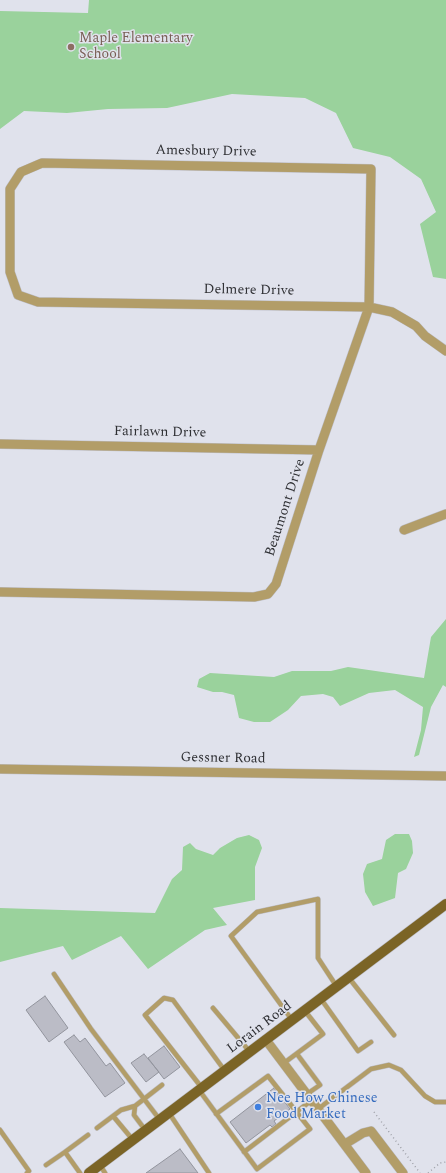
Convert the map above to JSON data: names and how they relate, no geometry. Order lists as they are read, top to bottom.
{
  "streets": {
    "main road": ["Lorain Road"],
    "street": [
      "Amesbury Drive",
      "Delmere Drive",
      "Fairlawn Drive",
      "Beaumont Drive",
      "Gessner Road"
    ]
  },
  "crossings": [
    ["Amesbury Drive", "Delmere Drive"],
    ["Amesbury Drive", "Beaumont Drive"],
    ["Delmere Drive", "Beaumont Drive"],
    ["Fairlawn Drive", "Beaumont Drive"]
  ],
  "places": ["Maple Elementary School", "Nee How Chinese Food Market"]
}
